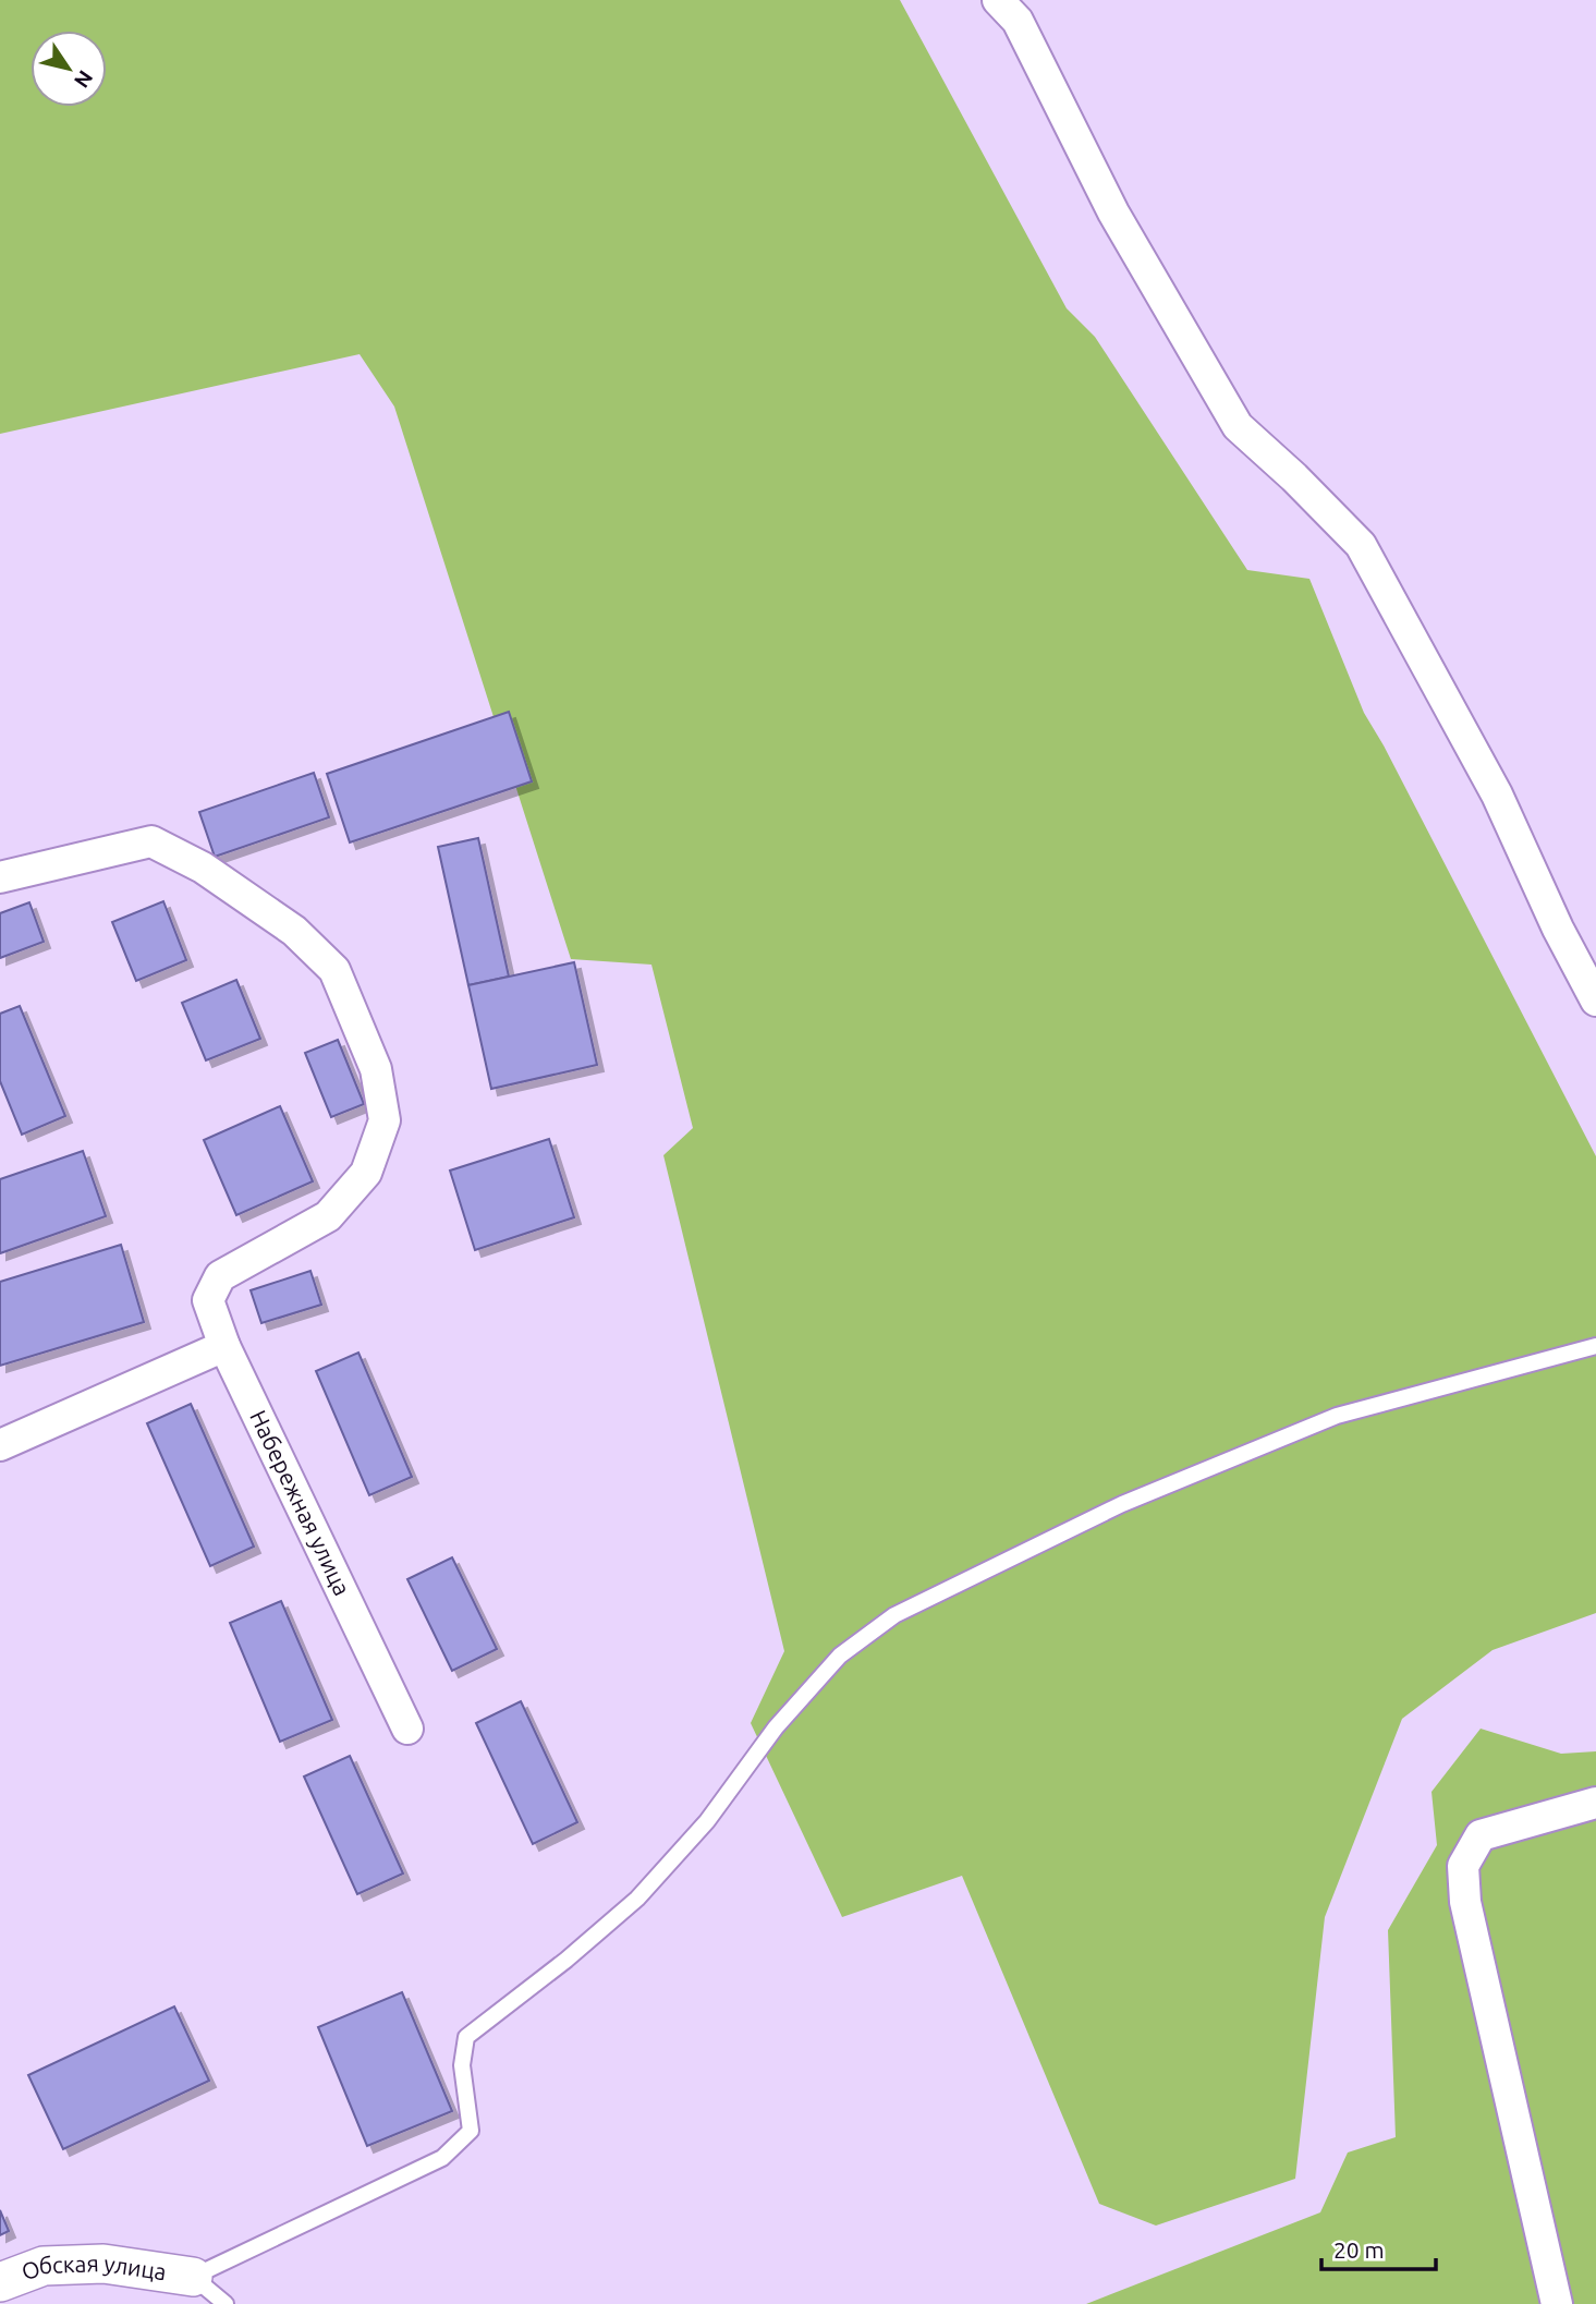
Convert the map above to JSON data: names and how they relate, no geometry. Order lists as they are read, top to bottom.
{
  "streets": {
    "street": ["Набережная улица", "Обская улица"]
  },
  "scale_bar": "20 m",
  "north": "bottom right"
}
